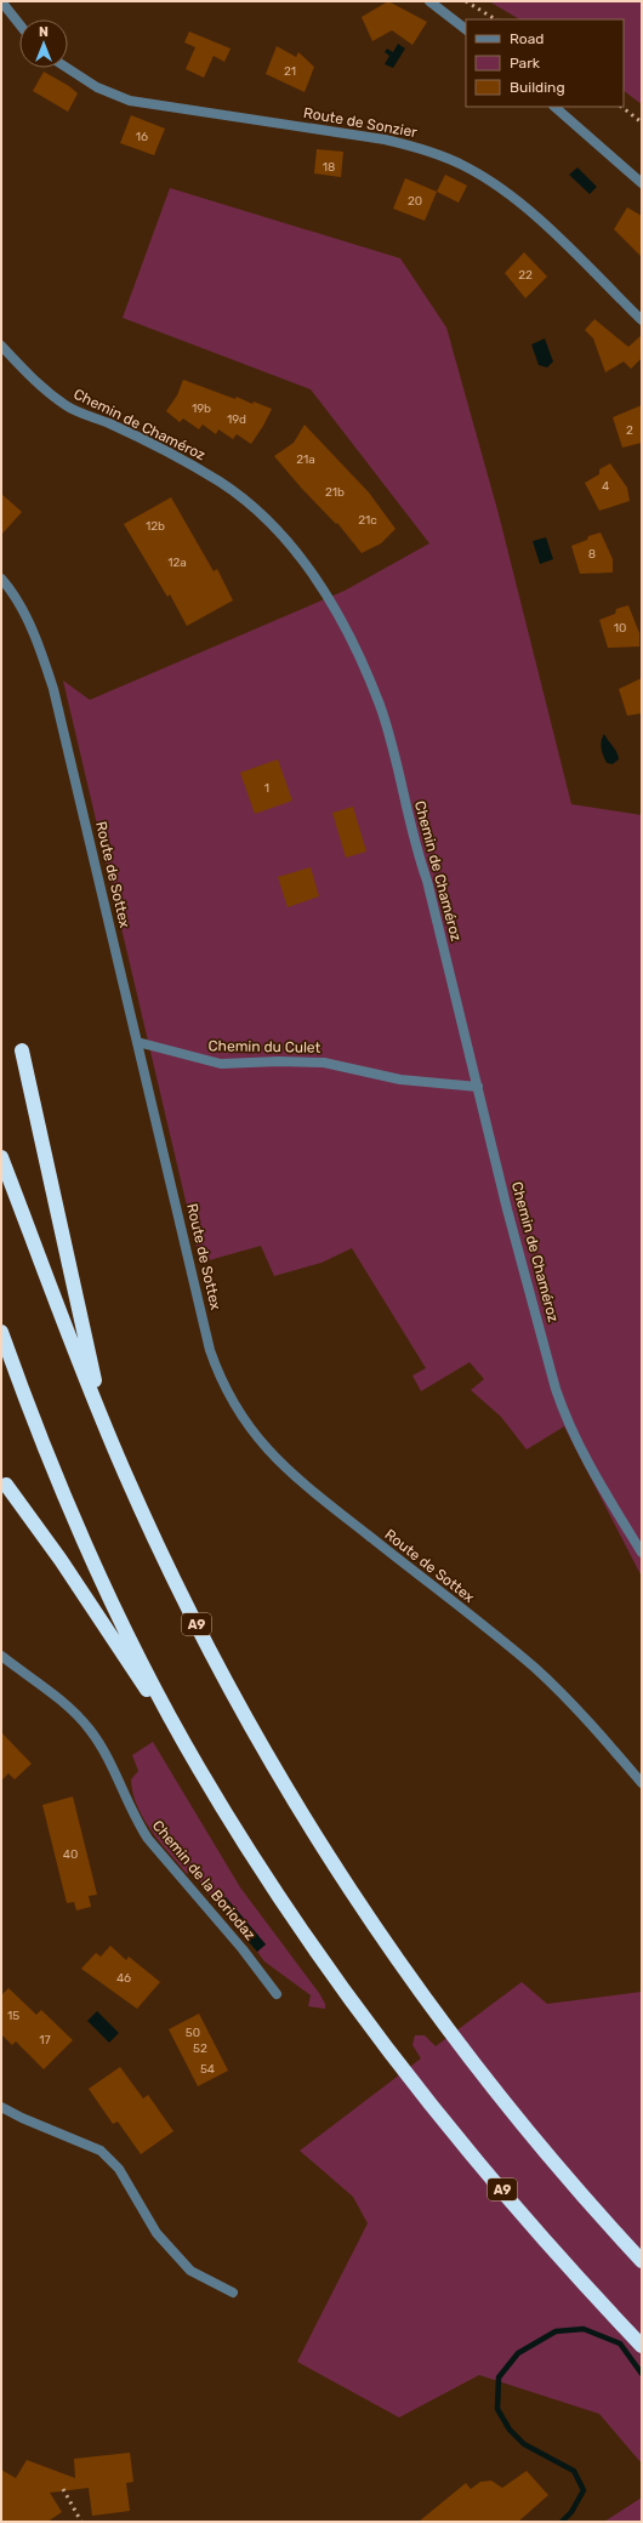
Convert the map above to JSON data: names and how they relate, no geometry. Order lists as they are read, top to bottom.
{
  "streets": {
    "highway": ["A9"],
    "street": [
      "Route de Sonzier",
      "Chemin de Chaméroz",
      "Route de Sottex",
      "Chemin du Culet",
      "Chemin de la Boriodaz"
    ]
  },
  "crossings": [
    ["Chemin de Chaméroz", "Chemin du Culet"],
    ["Route de Sottex", "Chemin du Culet"]
  ],
  "house_numbers": [
    "21",
    "16",
    "18",
    "20",
    "22",
    "19b",
    "19d",
    "2",
    "21a",
    "4",
    "21b",
    "21c",
    "12b",
    "8",
    "12a",
    "10",
    "1",
    "40",
    "46",
    "15",
    "50",
    "17",
    "52",
    "54"
  ],
  "legend": ["Road", "Park", "Building"],
  "north": "top"
}
